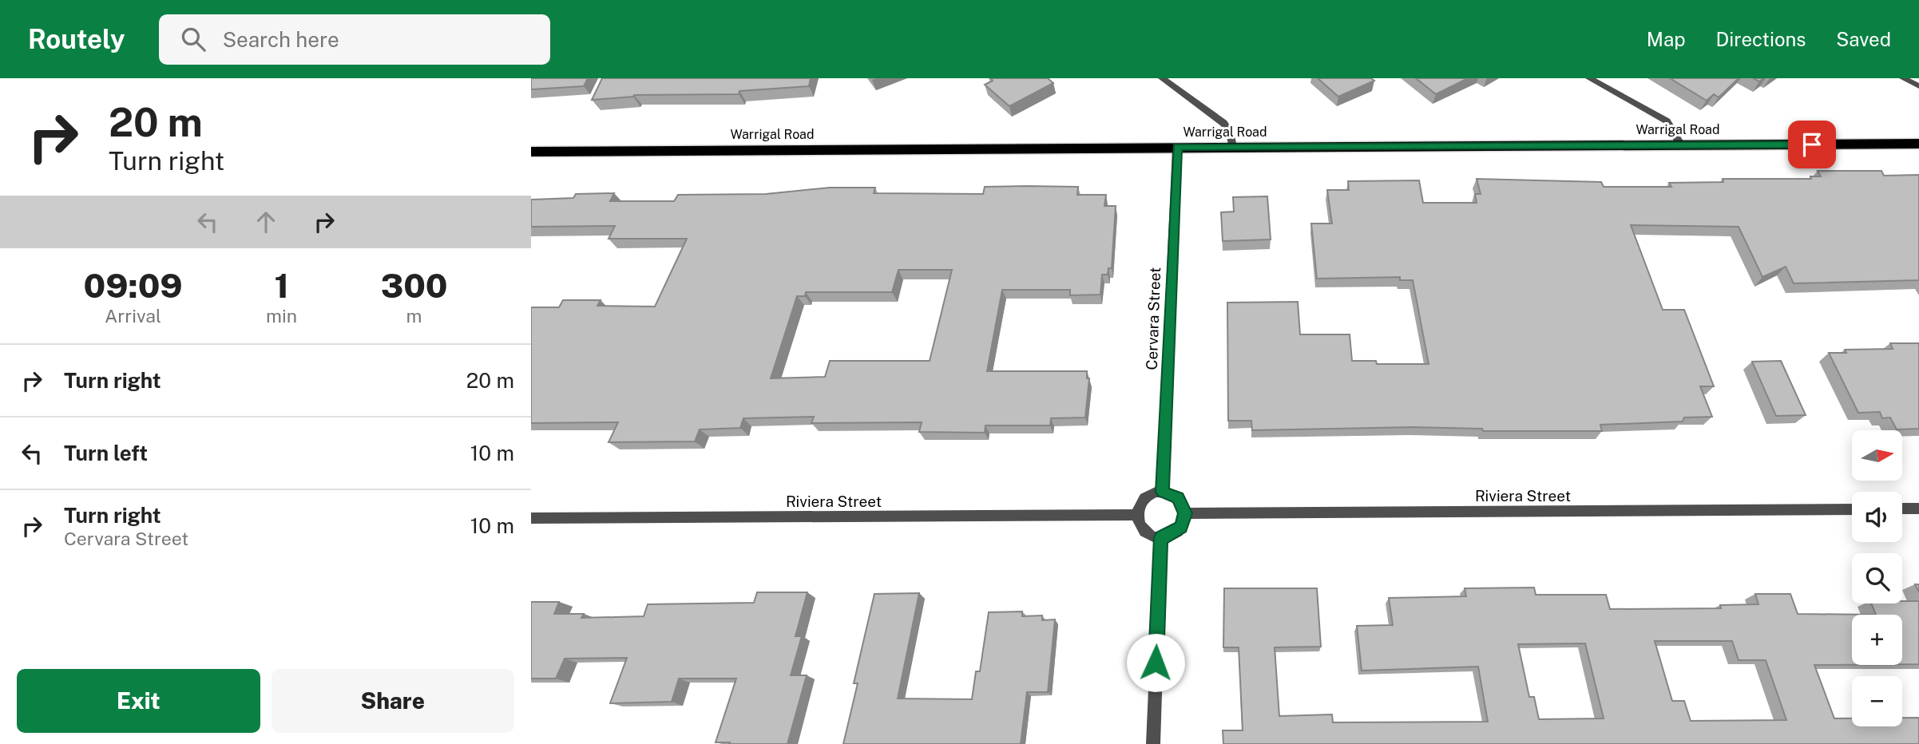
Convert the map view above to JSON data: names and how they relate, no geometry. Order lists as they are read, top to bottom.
{
  "streets": {
    "highway": ["Warrigal Road"],
    "street": ["Cervara Street", "Riviera Street"]
  },
  "crossings": [
    ["Warrigal Road", "Cervara Street"],
    ["Cervara Street", "Riviera Street"]
  ],
  "north": "right",
  "page": {
    "header": "Routely",
    "search": "Search here",
    "nav": ["Map", "Directions", "Saved"],
    "turn": ["20 m", "Turn right"],
    "eta": [
      "09:09",
      "Arrival",
      "1",
      "min",
      "300",
      "m"
    ],
    "list": [
      {
        "name": "Turn right",
        "value": "20 m"
      },
      {
        "name": "Turn left",
        "value": "10 m"
      },
      {
        "name": "Turn right",
        "note": "Cervara Street",
        "value": "10 m"
      }
    ],
    "map_buttons": ["+", "−"],
    "buttons": ["Exit", "Share"]
  }
}
